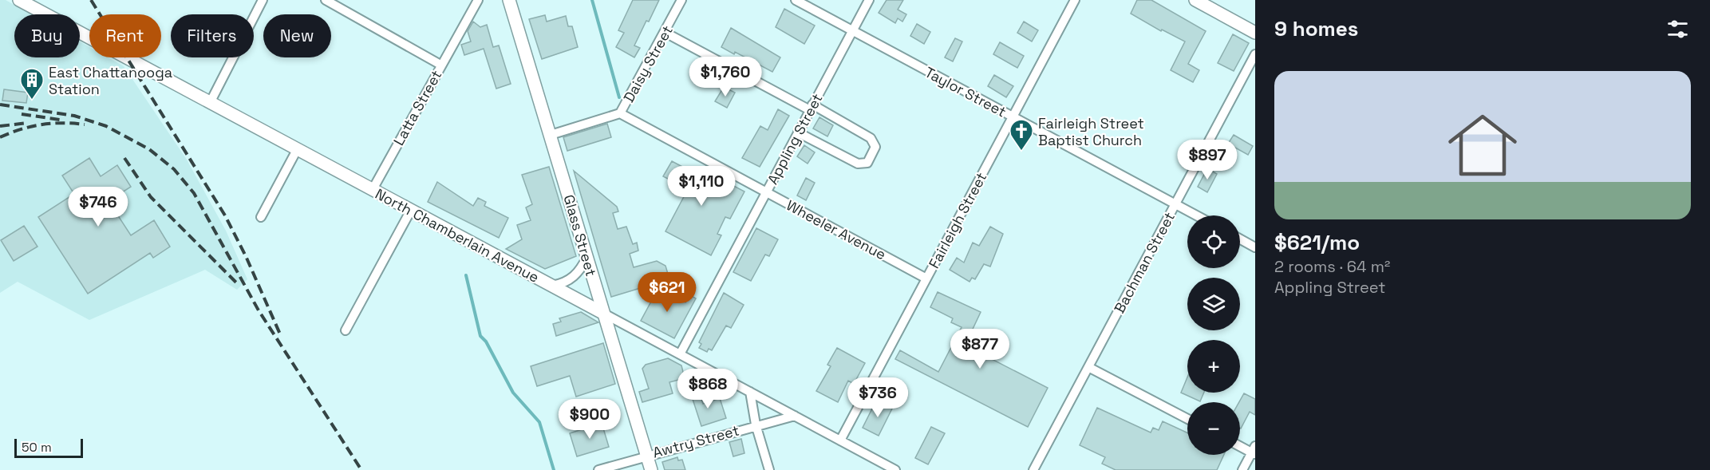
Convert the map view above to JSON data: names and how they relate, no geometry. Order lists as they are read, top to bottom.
{
  "streets": {
    "street": [
      "Daisy Street",
      "Taylor Street",
      "Latta Street",
      "Appling Street",
      "Fairleigh Street",
      "Wheeler Avenue",
      "North Chamberlain Avenue",
      "Glass Street",
      "Bachman Street",
      "Awtry Street"
    ]
  },
  "crossings": [
    ["Daisy Street", "Wheeler Avenue"],
    ["Daisy Street", "Glass Street"],
    ["Taylor Street", "Appling Street"],
    ["Taylor Street", "Fairleigh Street"],
    ["Taylor Street", "Bachman Street"],
    ["Latta Street", "North Chamberlain Avenue"],
    ["Appling Street", "Wheeler Avenue"],
    ["Appling Street", "North Chamberlain Avenue"],
    ["Fairleigh Street", "Wheeler Avenue"],
    ["Fairleigh Street", "North Chamberlain Avenue"],
    ["North Chamberlain Avenue", "Glass Street"],
    ["North Chamberlain Avenue", "Awtry Street"],
    ["Glass Street", "Awtry Street"]
  ],
  "places": {
    "building": ["East Chattanooga Station"],
    "church": ["Fairleigh Street Baptist Church"]
  },
  "scale_bar": "50 m",
  "page": {
    "heading": "9 homes",
    "chip": [
      "Buy",
      "Rent",
      "Filters",
      "New"
    ],
    "price": [
      "$1,760",
      "$897",
      "$1,110",
      "$746",
      "$621",
      "$877",
      "$868",
      "$736",
      "$900"
    ],
    "list": [
      {
        "name": "$621/mo",
        "note": "2 rooms · 64 m² · Appling Street"
      }
    ],
    "map_buttons": ["+", "−"],
    "scale": "50 m"
  }
}
